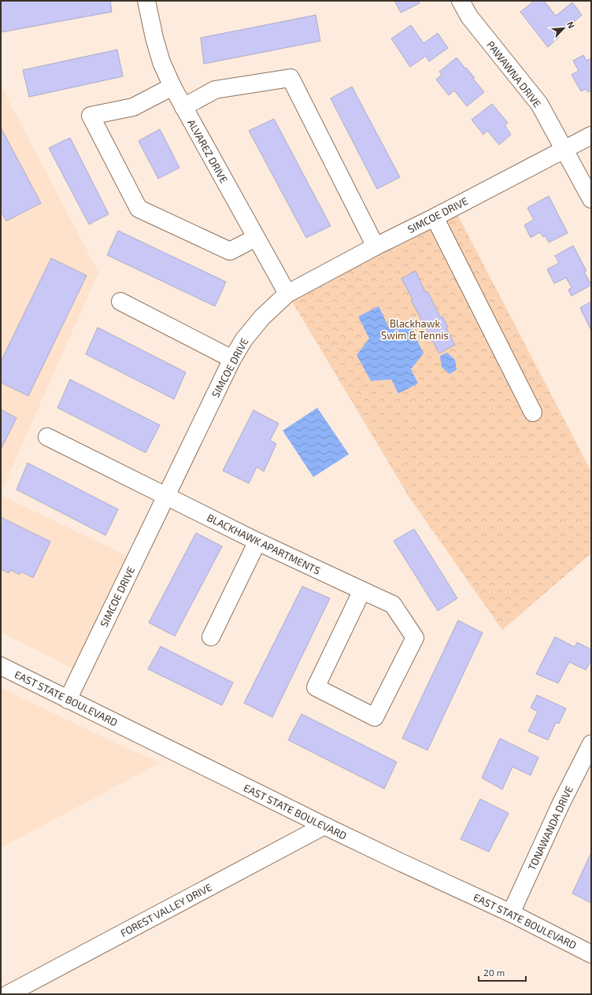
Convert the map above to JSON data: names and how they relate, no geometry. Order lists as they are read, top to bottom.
{
  "streets": {
    "street": [
      "PAWAWNA DRIVE",
      "ALVAREZ DRIVE",
      "SIMCOE DRIVE",
      "BLACKHAWK APARTMENTS",
      "EAST STATE BOULEVARD",
      "TONAWANDA DRIVE",
      "FOREST VALLEY DRIVE"
    ]
  },
  "crossings": [
    ["PAWAWNA DRIVE", "SIMCOE DRIVE"],
    ["ALVAREZ DRIVE", "SIMCOE DRIVE"],
    ["SIMCOE DRIVE", "BLACKHAWK APARTMENTS"],
    ["SIMCOE DRIVE", "EAST STATE BOULEVARD"],
    ["EAST STATE BOULEVARD", "TONAWANDA DRIVE"],
    ["EAST STATE BOULEVARD", "FOREST VALLEY DRIVE"]
  ],
  "parks": ["Blackhawk Swim & Tennis"],
  "scale_bar": "20 m",
  "north": "top right"
}
